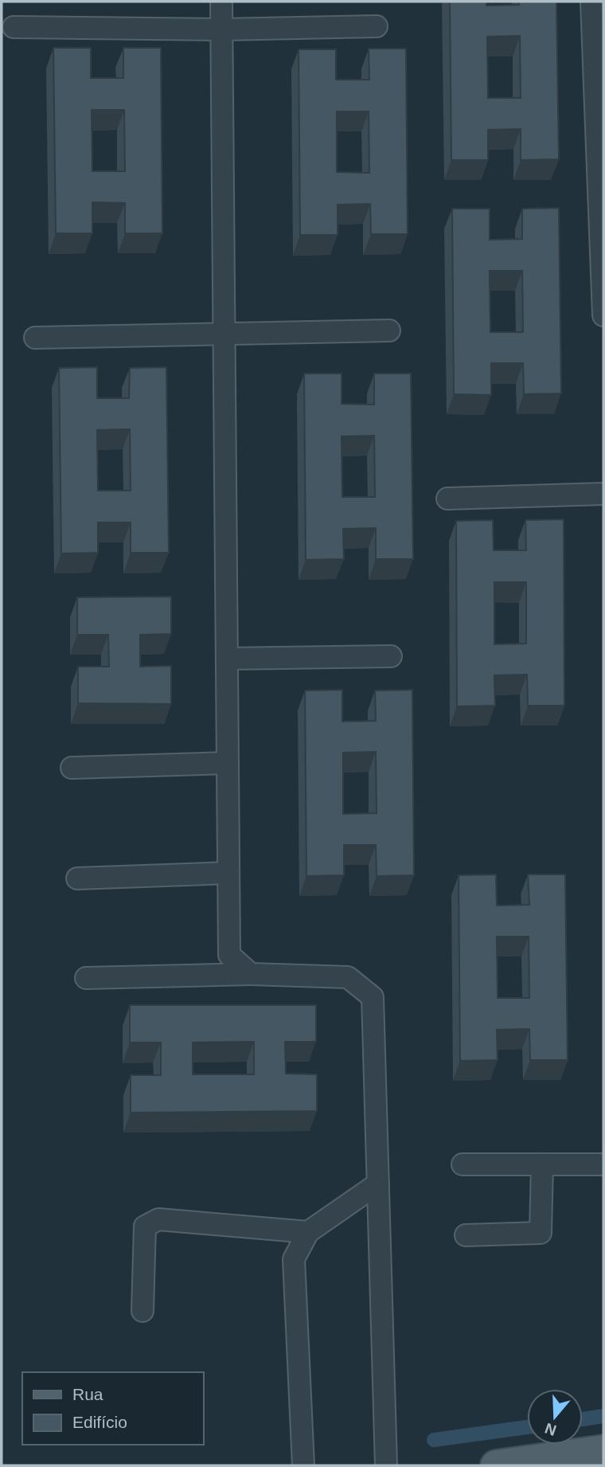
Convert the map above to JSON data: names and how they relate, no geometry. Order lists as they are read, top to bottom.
{
  "legend": ["Rua", "Edifício"],
  "north": "bottom"
}
